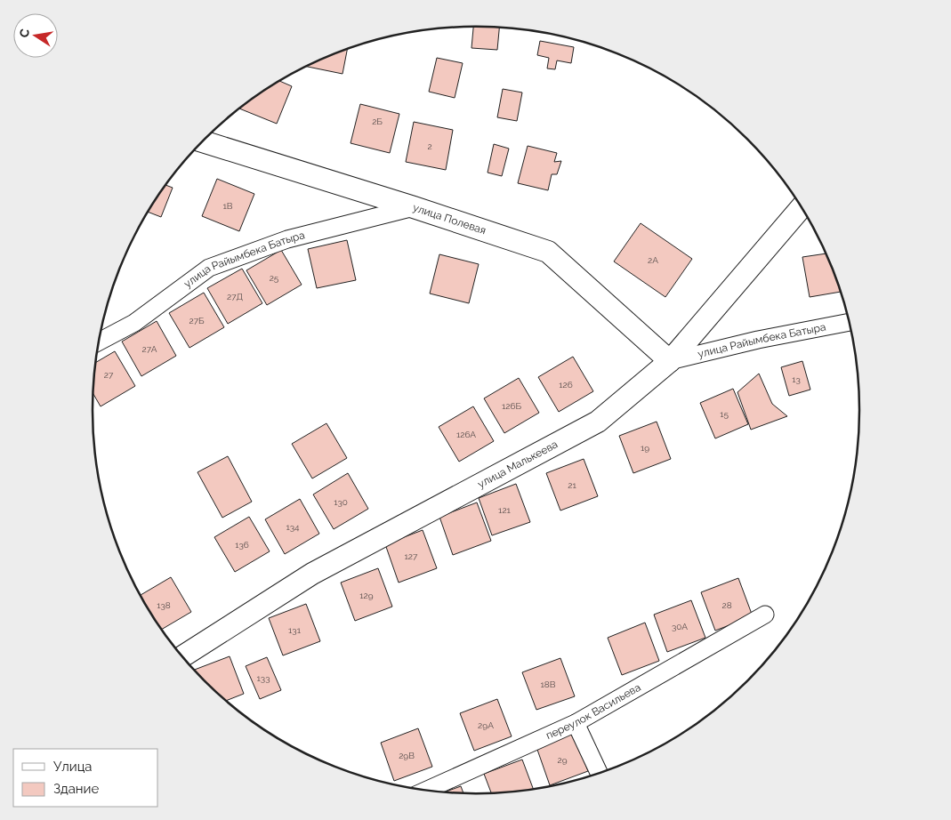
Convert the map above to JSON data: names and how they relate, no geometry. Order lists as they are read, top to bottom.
{
  "streets": {
    "street": [
      "улица Полевая",
      "улица Райымбека Батыра",
      "улица Малькеева",
      "переулок Васильева"
    ]
  },
  "crossings": [
    ["улица Полевая", "улица Райымбека Батыра"],
    ["улица Полевая", "улица Малькеева"],
    ["улица Райымбека Батыра", "улица Малькеева"]
  ],
  "house_numbers": [
    "2Б",
    "2",
    "1В",
    "2А",
    "25",
    "27Д",
    "27Б",
    "27А",
    "27",
    "13",
    "126",
    "126Б",
    "15",
    "126А",
    "19",
    "21",
    "130",
    "121",
    "134",
    "136",
    "127",
    "129",
    "138",
    "28",
    "30А",
    "131",
    "133",
    "18В",
    "29А",
    "29В",
    "29"
  ],
  "legend": ["Улица", "Здание"],
  "north": "left"
}
